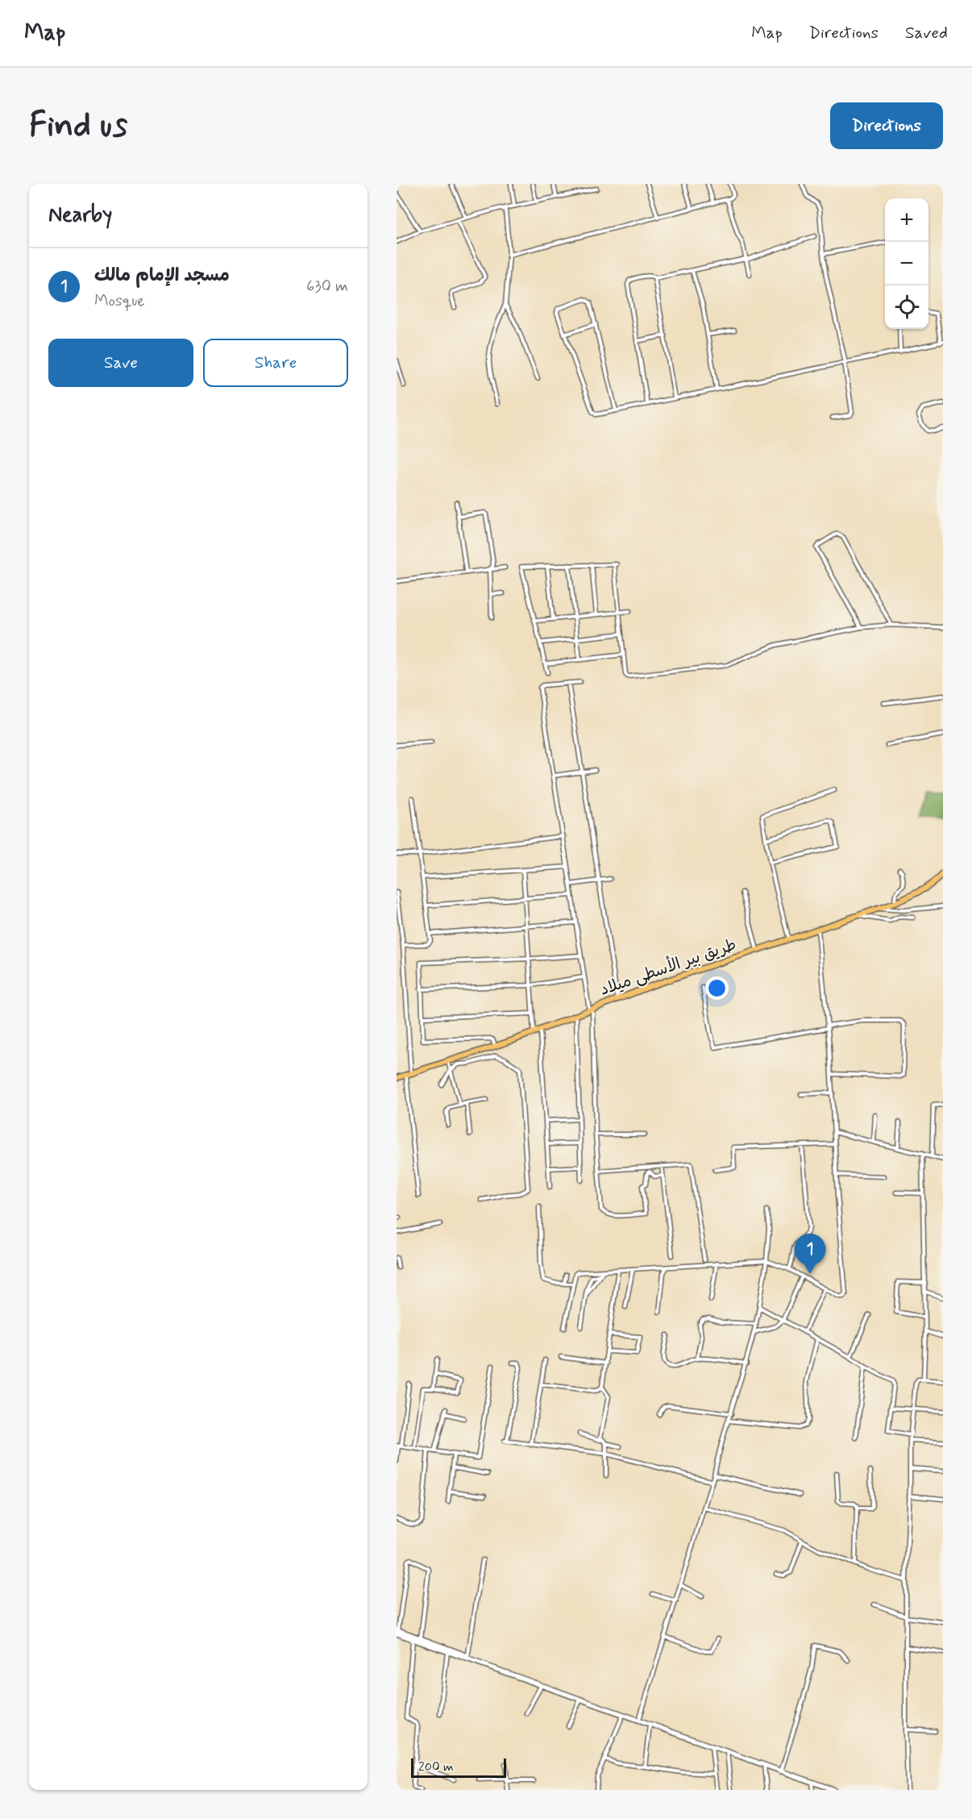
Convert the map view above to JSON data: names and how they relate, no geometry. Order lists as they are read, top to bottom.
{
  "streets": {
    "main road": ["طريق بير الأسطى ميلاد"]
  },
  "scale_bar": "200 m",
  "page": {
    "header": "Map",
    "nav": ["Map", "Directions", "Saved"],
    "buttons": [
      "Directions",
      ["Save", "Share"]
    ],
    "title": "Find us",
    "heading": "Nearby",
    "map_buttons": ["+", "−"],
    "list": [
      {
        "mark": "1",
        "name": "مسجد الإمام مالك",
        "note": "Mosque",
        "value": "630 m"
      }
    ],
    "pins": "1",
    "scale": "200 m"
  }
}
